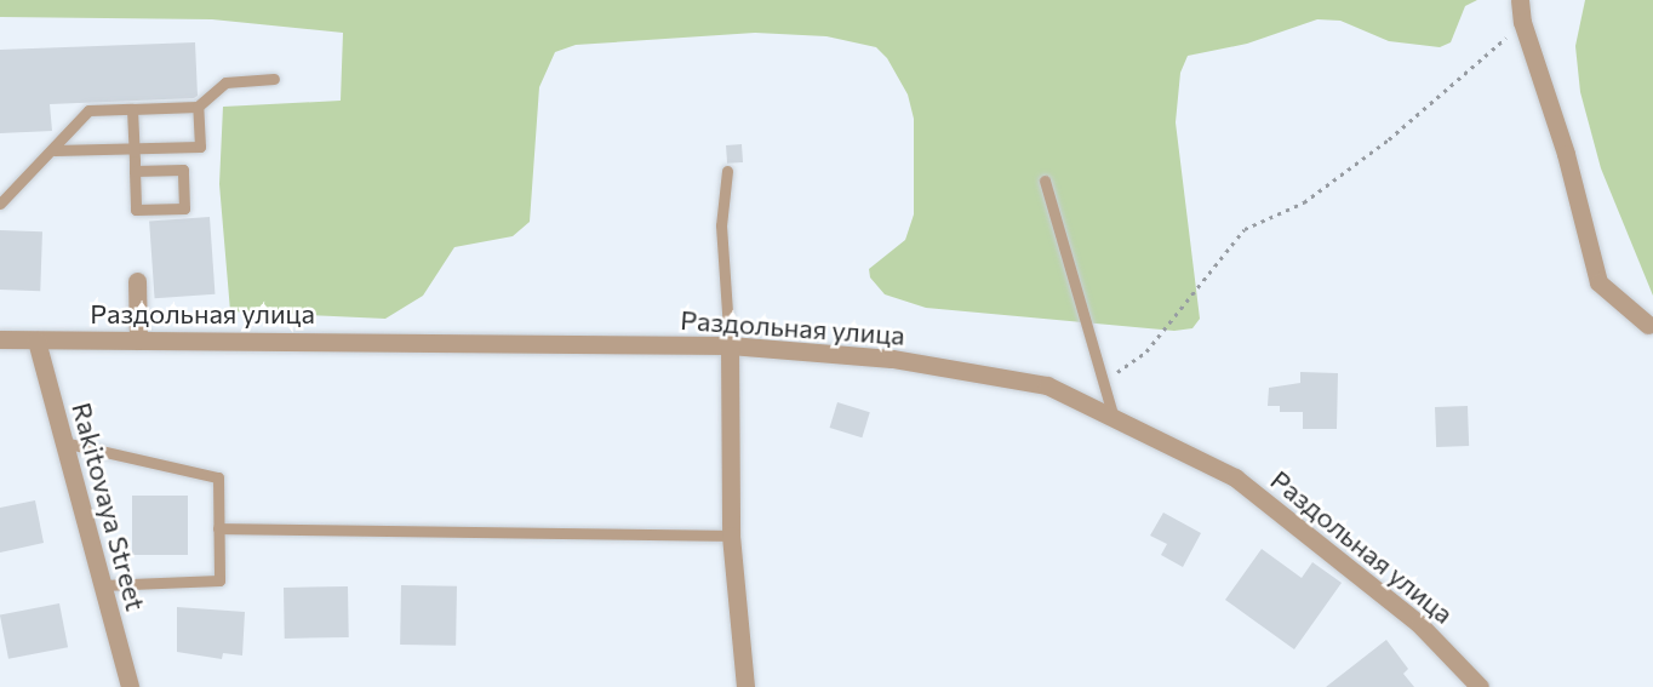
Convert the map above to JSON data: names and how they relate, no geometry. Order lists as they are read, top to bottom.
{
  "streets": {
    "street": ["Раздольная улица", "Rakitovaya Street"]
  },
  "crossings": [
    ["Раздольная улица", "Rakitovaya Street"]
  ]
}
